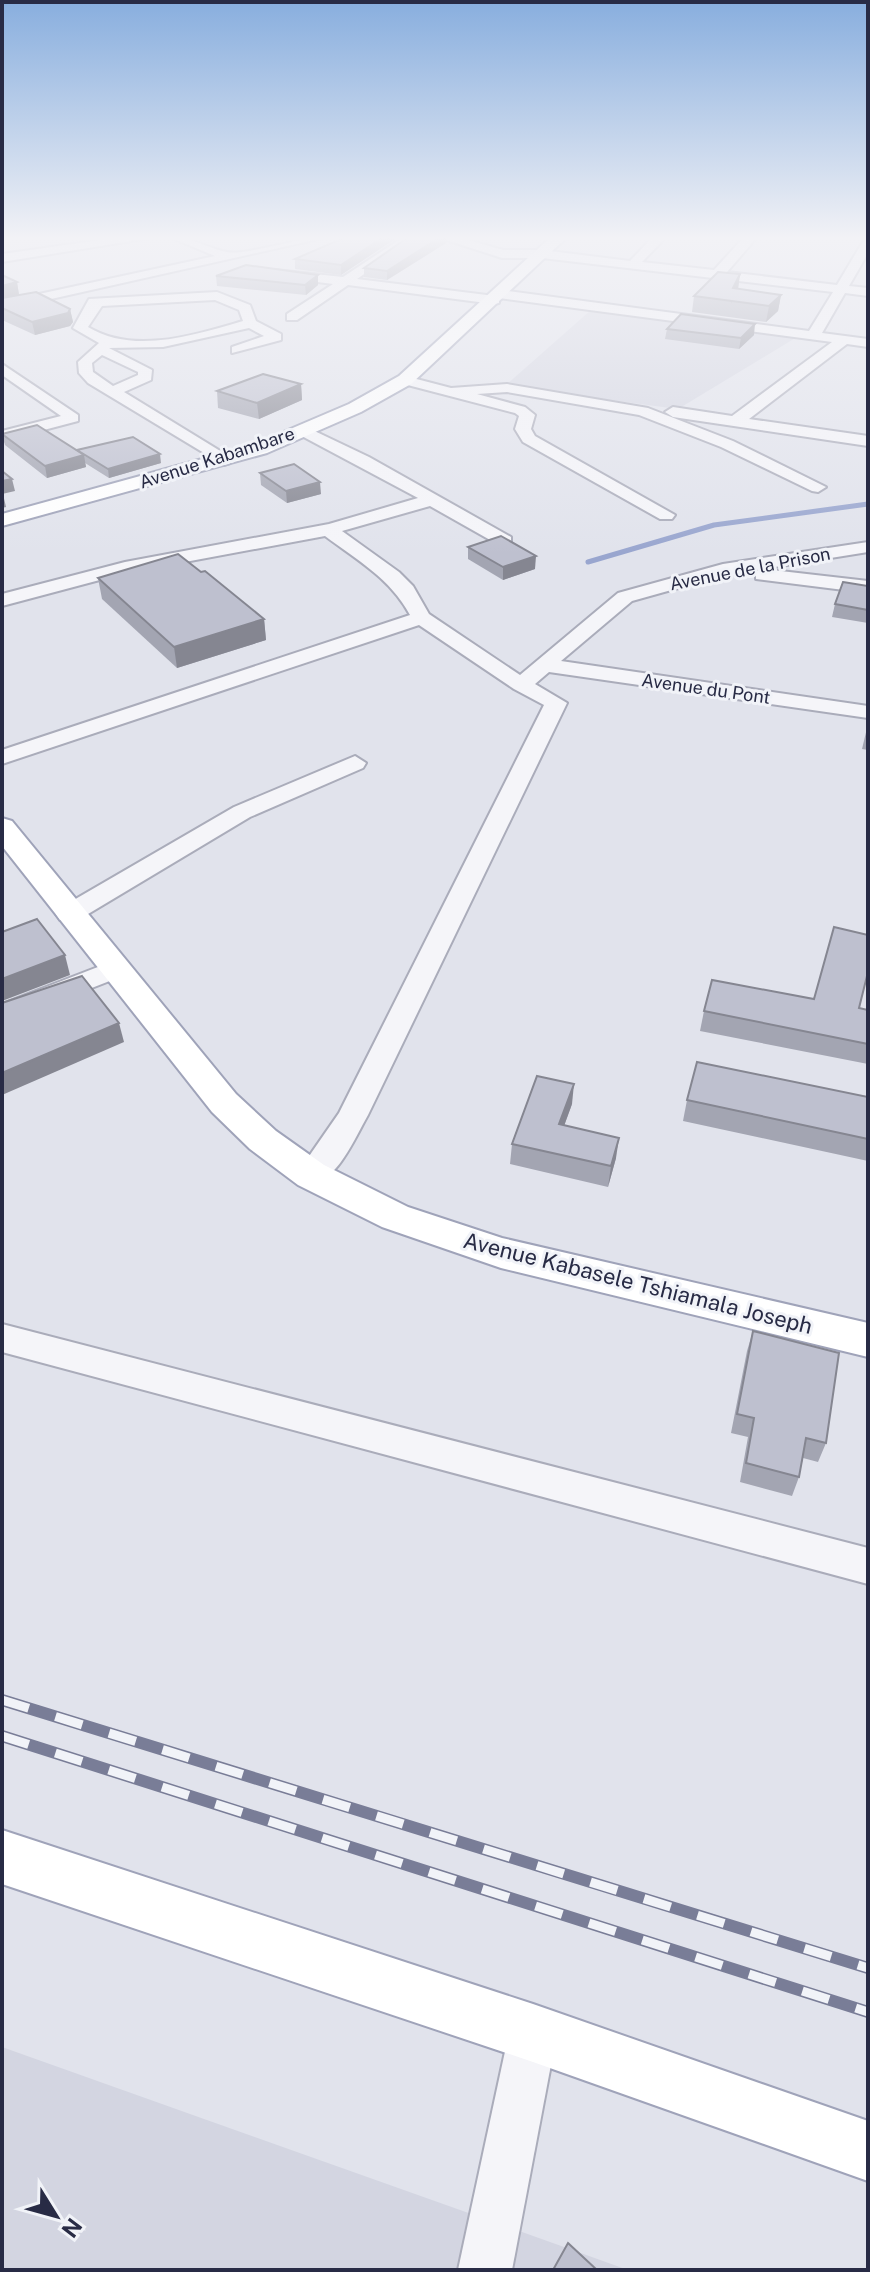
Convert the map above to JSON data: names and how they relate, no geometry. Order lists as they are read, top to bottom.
{
  "streets": {
    "main road": ["Avenue Kabambare", "Avenue Kabasele Tshiamala Joseph"],
    "street": ["Avenue de la Prison", "Avenue du Pont"]
  },
  "crossings": [
    ["Avenue de la Prison", "Avenue du Pont"]
  ],
  "north": "bottom right"
}
